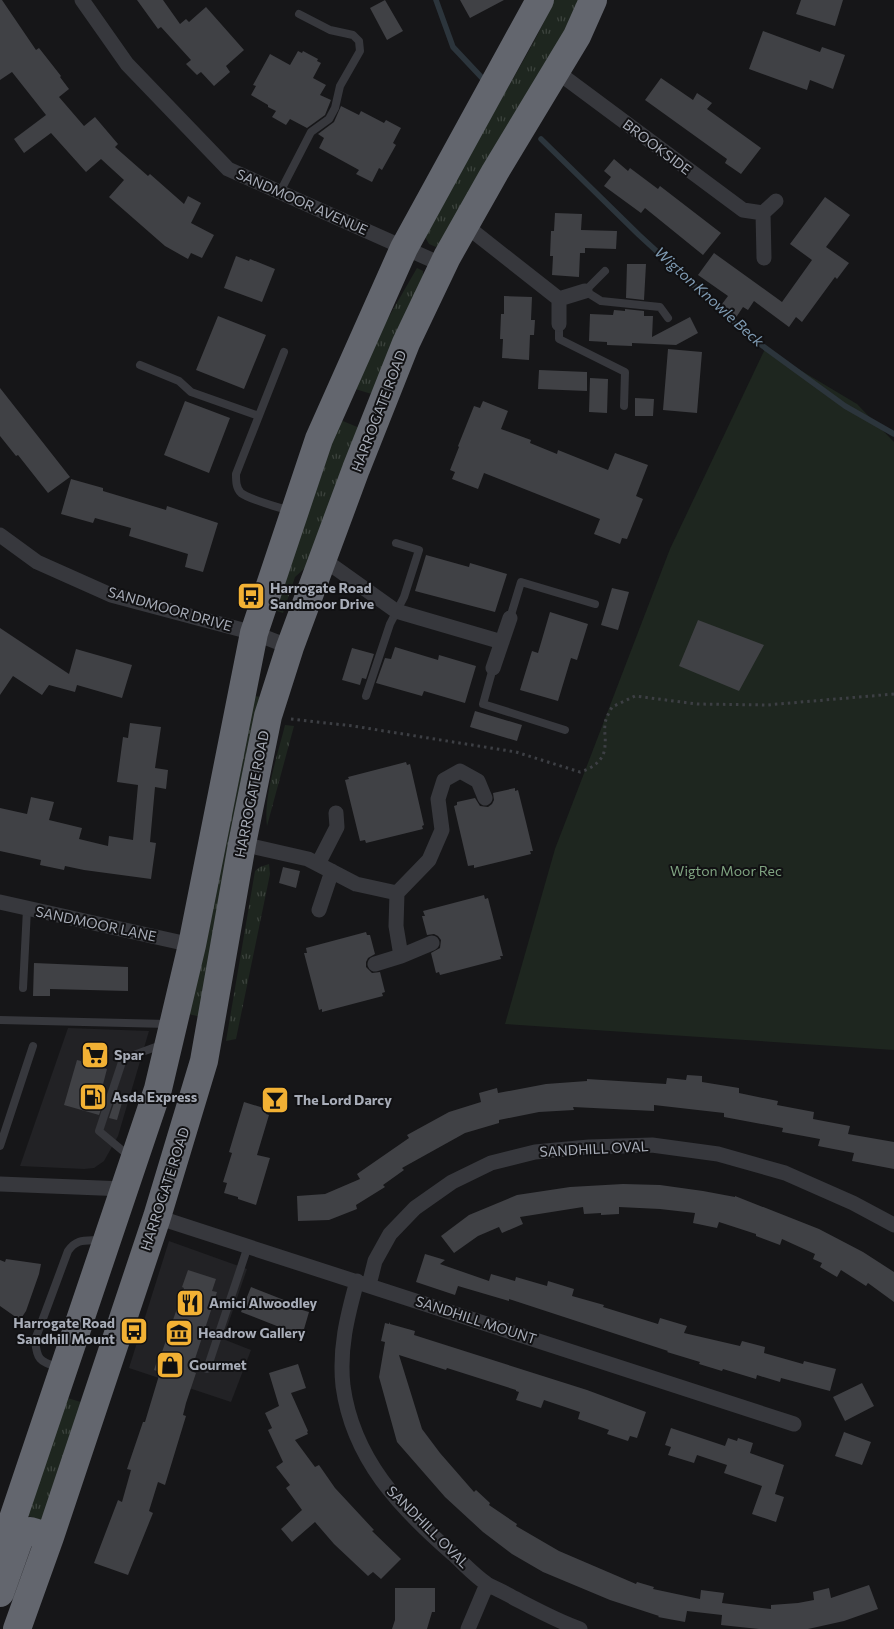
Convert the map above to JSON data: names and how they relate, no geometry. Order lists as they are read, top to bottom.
{
  "streets": {
    "highway": ["HARROGATE ROAD"],
    "street": [
      "BROOKSIDE",
      "SANDMOOR AVENUE",
      "SANDMOOR DRIVE",
      "SANDMOOR LANE",
      "SANDHILL OVAL",
      "SANDHILL MOUNT"
    ]
  },
  "crossings": [
    ["BROOKSIDE", "HARROGATE ROAD"],
    ["SANDMOOR AVENUE", "HARROGATE ROAD"],
    ["HARROGATE ROAD", "SANDMOOR DRIVE"],
    ["HARROGATE ROAD", "SANDHILL MOUNT"],
    ["SANDHILL OVAL", "SANDHILL MOUNT"]
  ],
  "water": ["Wigton Knowle Beck"],
  "parks": ["Wigton Moor Rec"],
  "places": {
    "bus stop": ["Harrogate Road Sandmoor Drive", "Harrogate Road Sandhill Mount"],
    "supermarket": ["Spar"],
    "fuel station": ["Asda Express"],
    "bar": ["The Lord Darcy"],
    "restaurant": ["Amici Alwoodley"],
    "museum": ["Headrow Gallery"],
    "shop": ["Gourmet"]
  }
}
